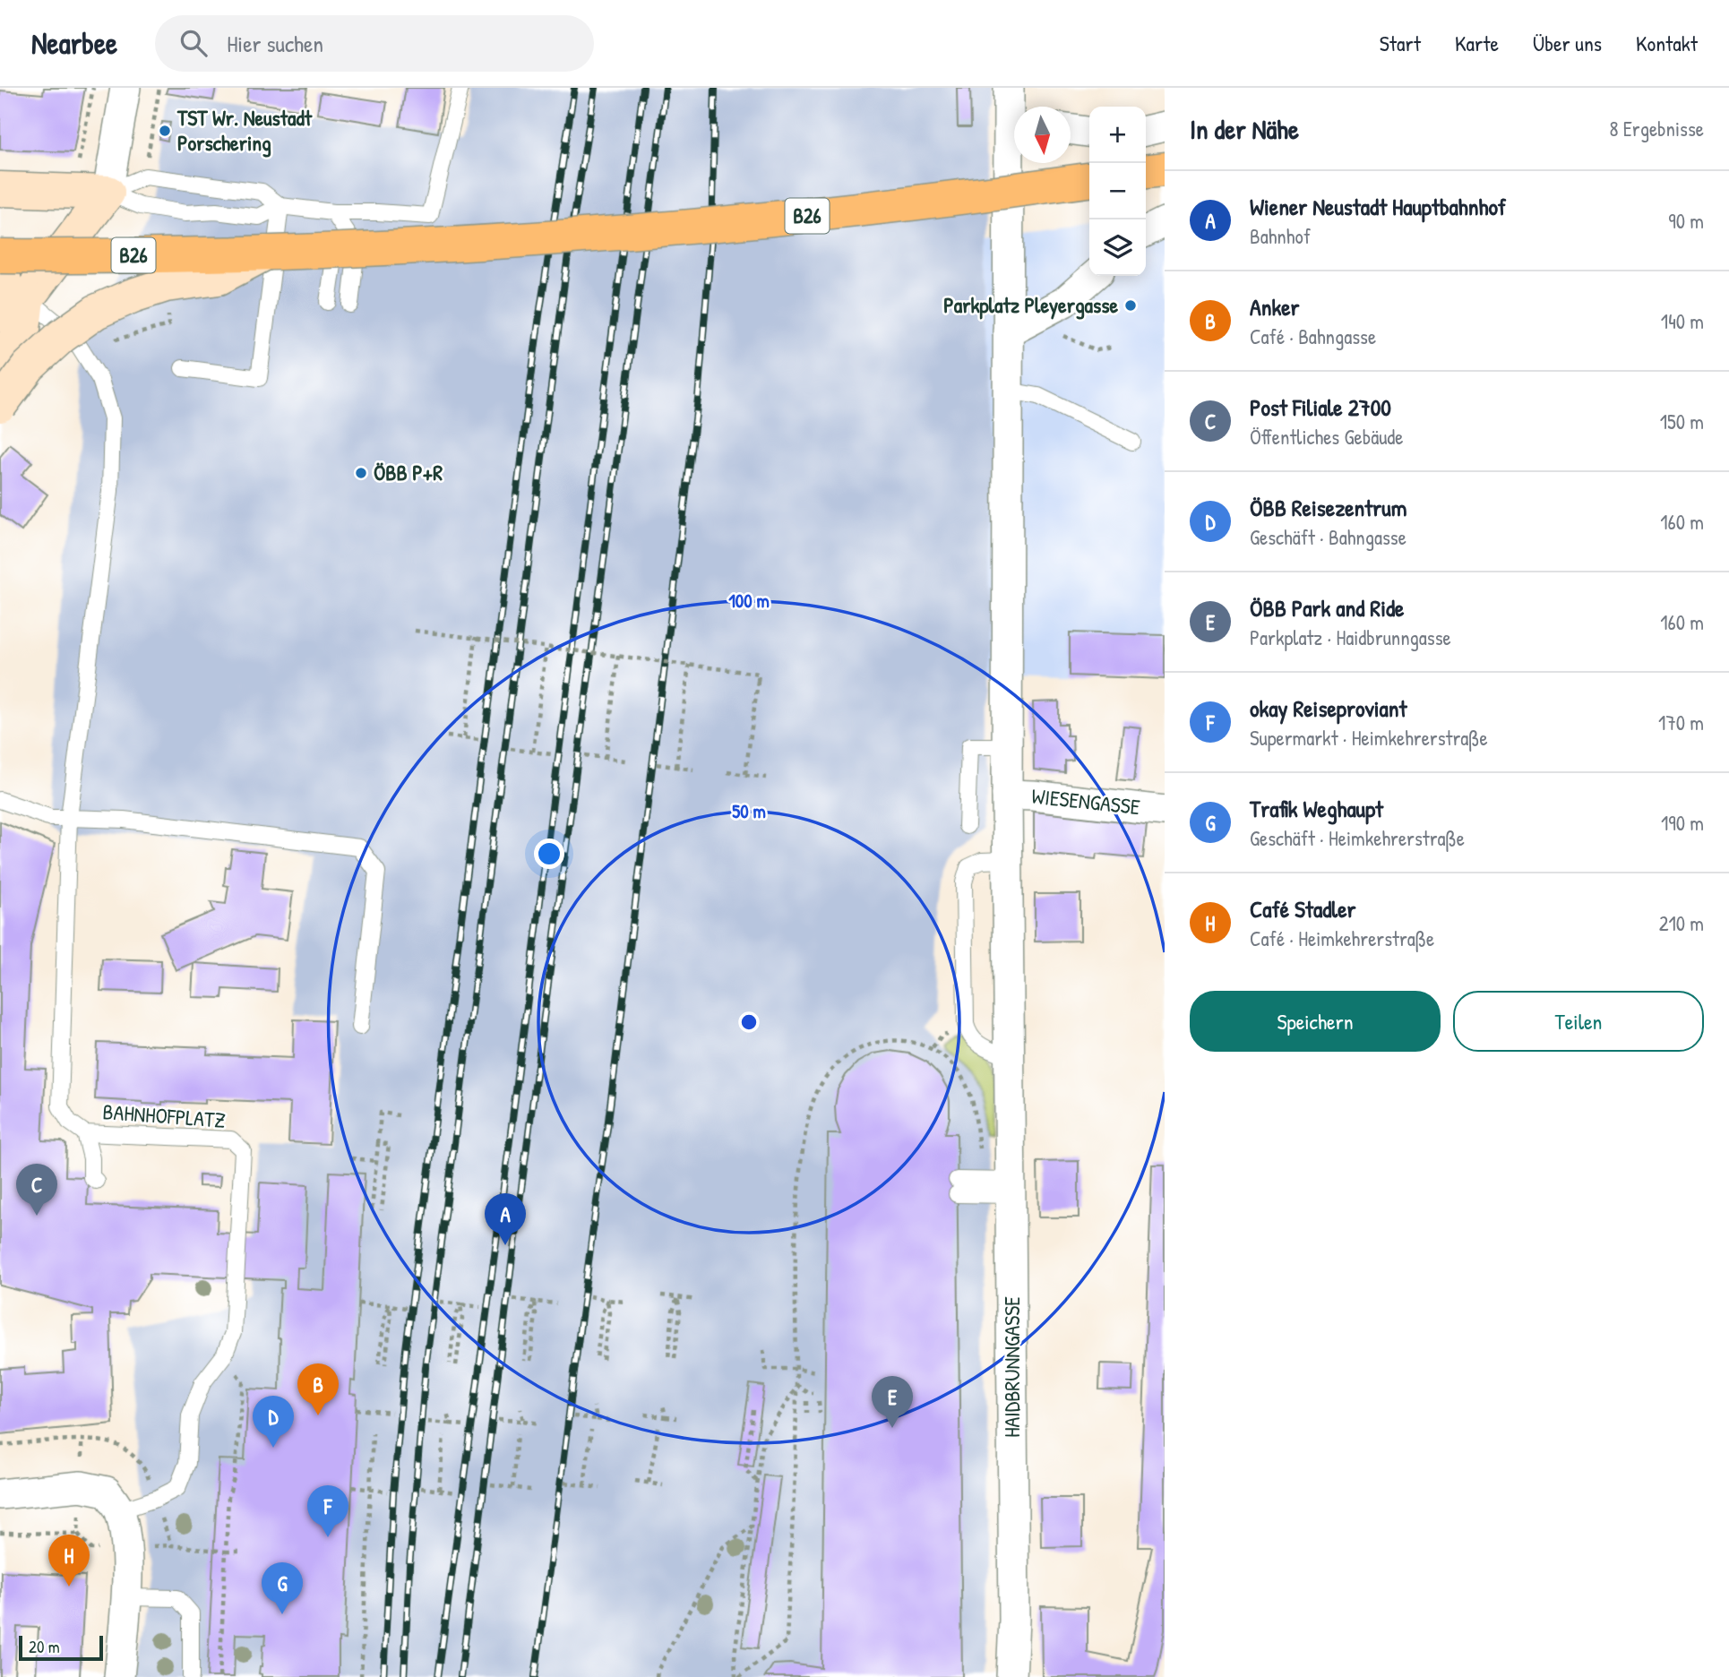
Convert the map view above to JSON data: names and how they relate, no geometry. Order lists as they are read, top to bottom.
{
  "streets": {
    "main road": ["B26"],
    "street": ["WIESENGASSE", "HAIDBRUNNGASSE"],
    "lane": ["BAHNHOFPLATZ"]
  },
  "crossings": [
    ["WIESENGASSE", "HAIDBRUNNGASSE"]
  ],
  "places": ["TST Wr. Neustadt Porschering", "Parkplatz Pleyergasse", "ÖBB P+R"],
  "scale_bar": "20 m",
  "north": "bottom",
  "page": {
    "header": "Nearbee",
    "search": "Hier suchen",
    "nav": [
      "Start",
      "Karte",
      "Über uns",
      "Kontakt"
    ],
    "heading": ["In der Nähe", "8 Ergebnisse"],
    "map_buttons": ["+", "−"],
    "list": [
      {
        "mark": "A",
        "name": "Wiener Neustadt Hauptbahnhof",
        "note": "Bahnhof",
        "value": "90 m"
      },
      {
        "mark": "B",
        "name": "Anker",
        "note": "Café · Bahngasse",
        "value": "140 m"
      },
      {
        "mark": "C",
        "name": "Post Filiale 2700",
        "note": "Öffentliches Gebäude",
        "value": "150 m"
      },
      {
        "mark": "D",
        "name": "ÖBB Reisezentrum",
        "note": "Geschäft · Bahngasse",
        "value": "160 m"
      },
      {
        "mark": "E",
        "name": "ÖBB Park and Ride",
        "note": "Parkplatz · Haidbrunngasse",
        "value": "160 m"
      },
      {
        "mark": "F",
        "name": "okay Reiseproviant",
        "note": "Supermarkt · Heimkehrerstraße",
        "value": "170 m"
      },
      {
        "mark": "G",
        "name": "Trafik Weghaupt",
        "note": "Geschäft · Heimkehrerstraße",
        "value": "190 m"
      },
      {
        "mark": "H",
        "name": "Café Stadler",
        "note": "Café · Heimkehrerstraße",
        "value": "210 m"
      }
    ],
    "buttons": ["Speichern", "Teilen"],
    "pins": [
      "C",
      "A",
      "B",
      "E",
      "D",
      "F",
      "H",
      "G"
    ],
    "scale": "20 m"
  },
  "rings": ["100 m", "50 m"]
}
